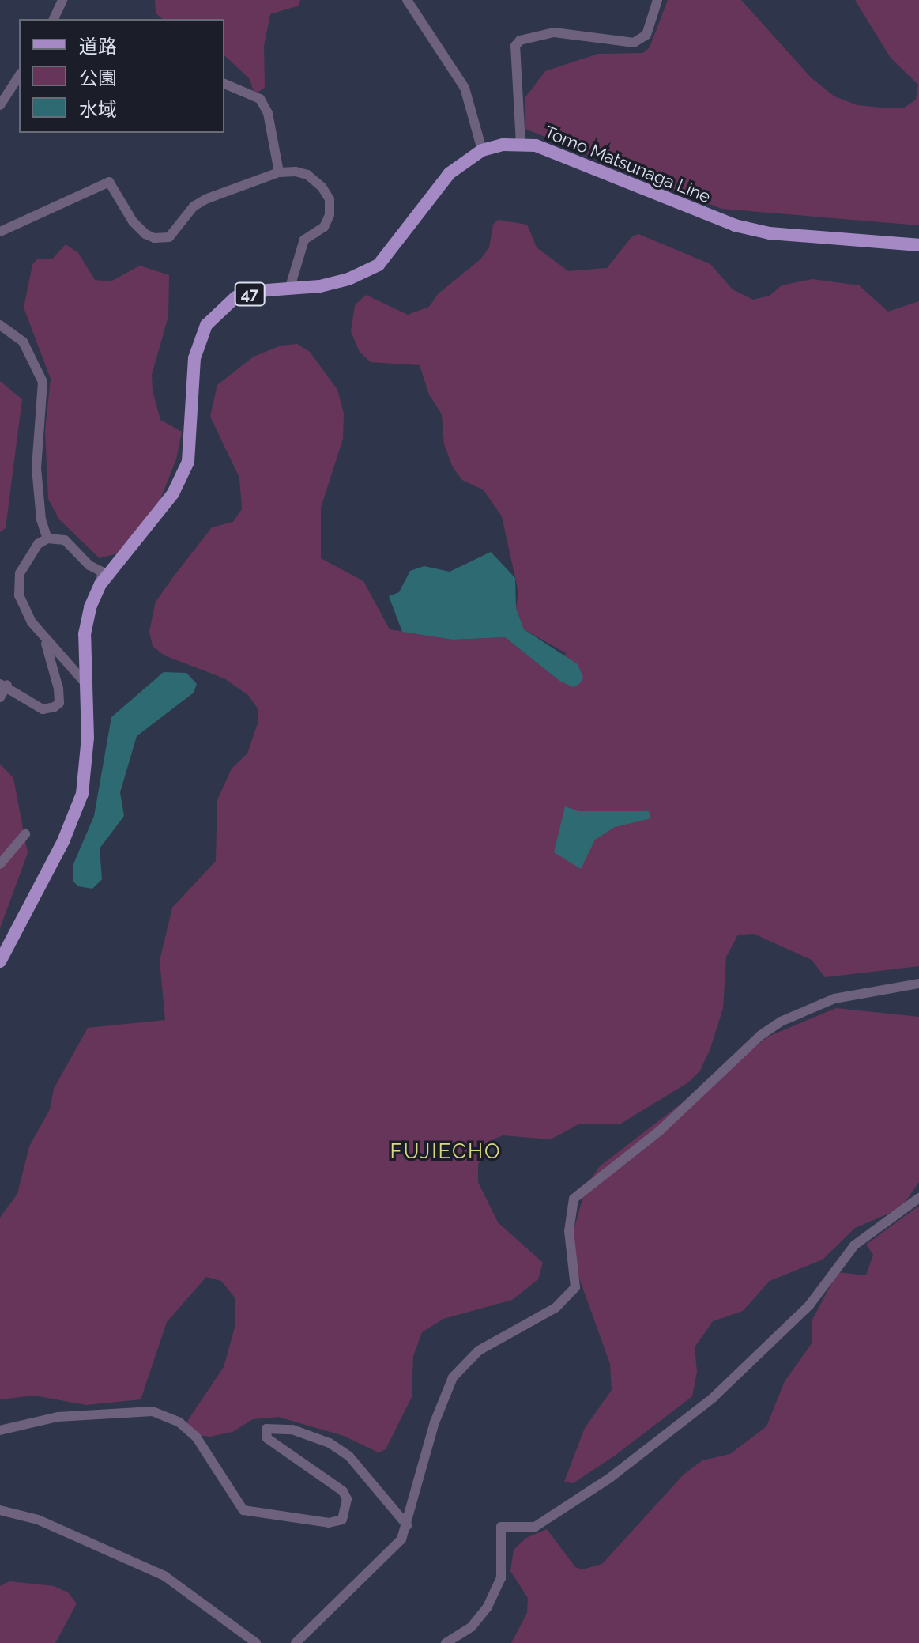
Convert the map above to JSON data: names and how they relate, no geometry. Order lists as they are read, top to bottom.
{
  "streets": {
    "main road": ["Tomo Matsunaga Line", "47"]
  },
  "districts": ["FUJIECHO"],
  "legend": ["道路", "公園", "水域"]
}
